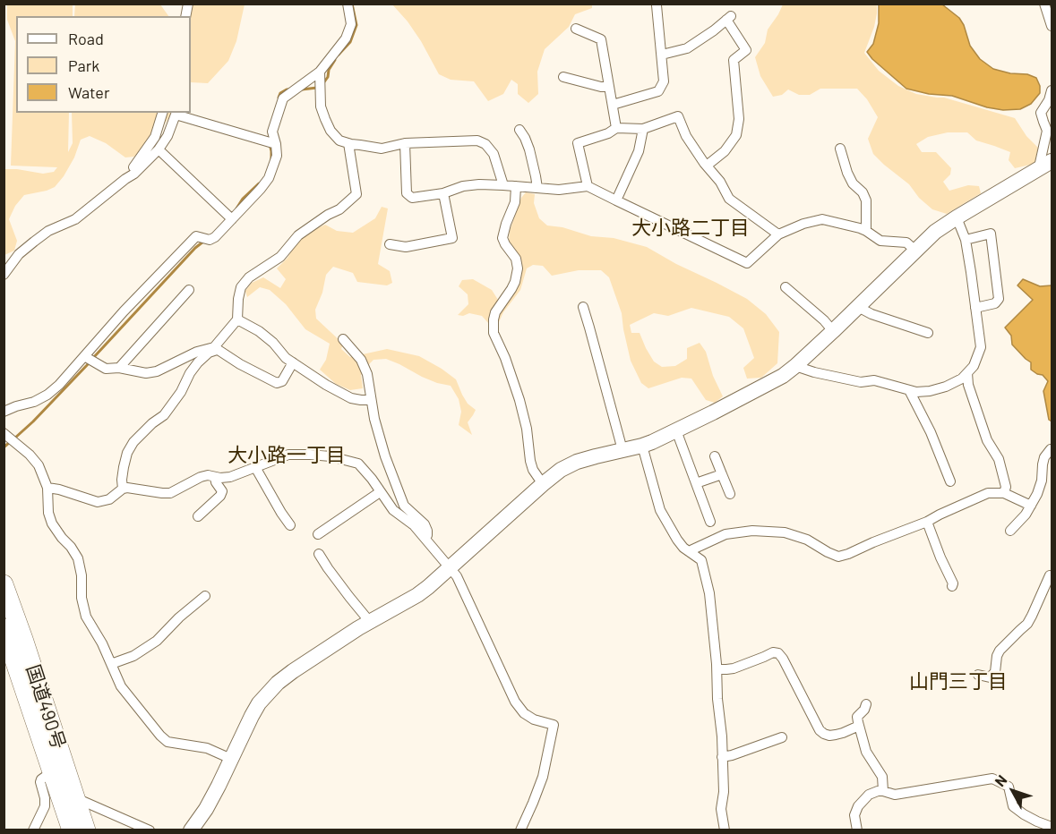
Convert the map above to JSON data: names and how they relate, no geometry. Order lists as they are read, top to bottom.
{
  "streets": {
    "highway": ["国道490号"]
  },
  "districts": ["大小路二丁目", "大小路一丁目", "山門三丁目"],
  "legend": ["Road", "Park", "Water"],
  "north": "top left"
}
